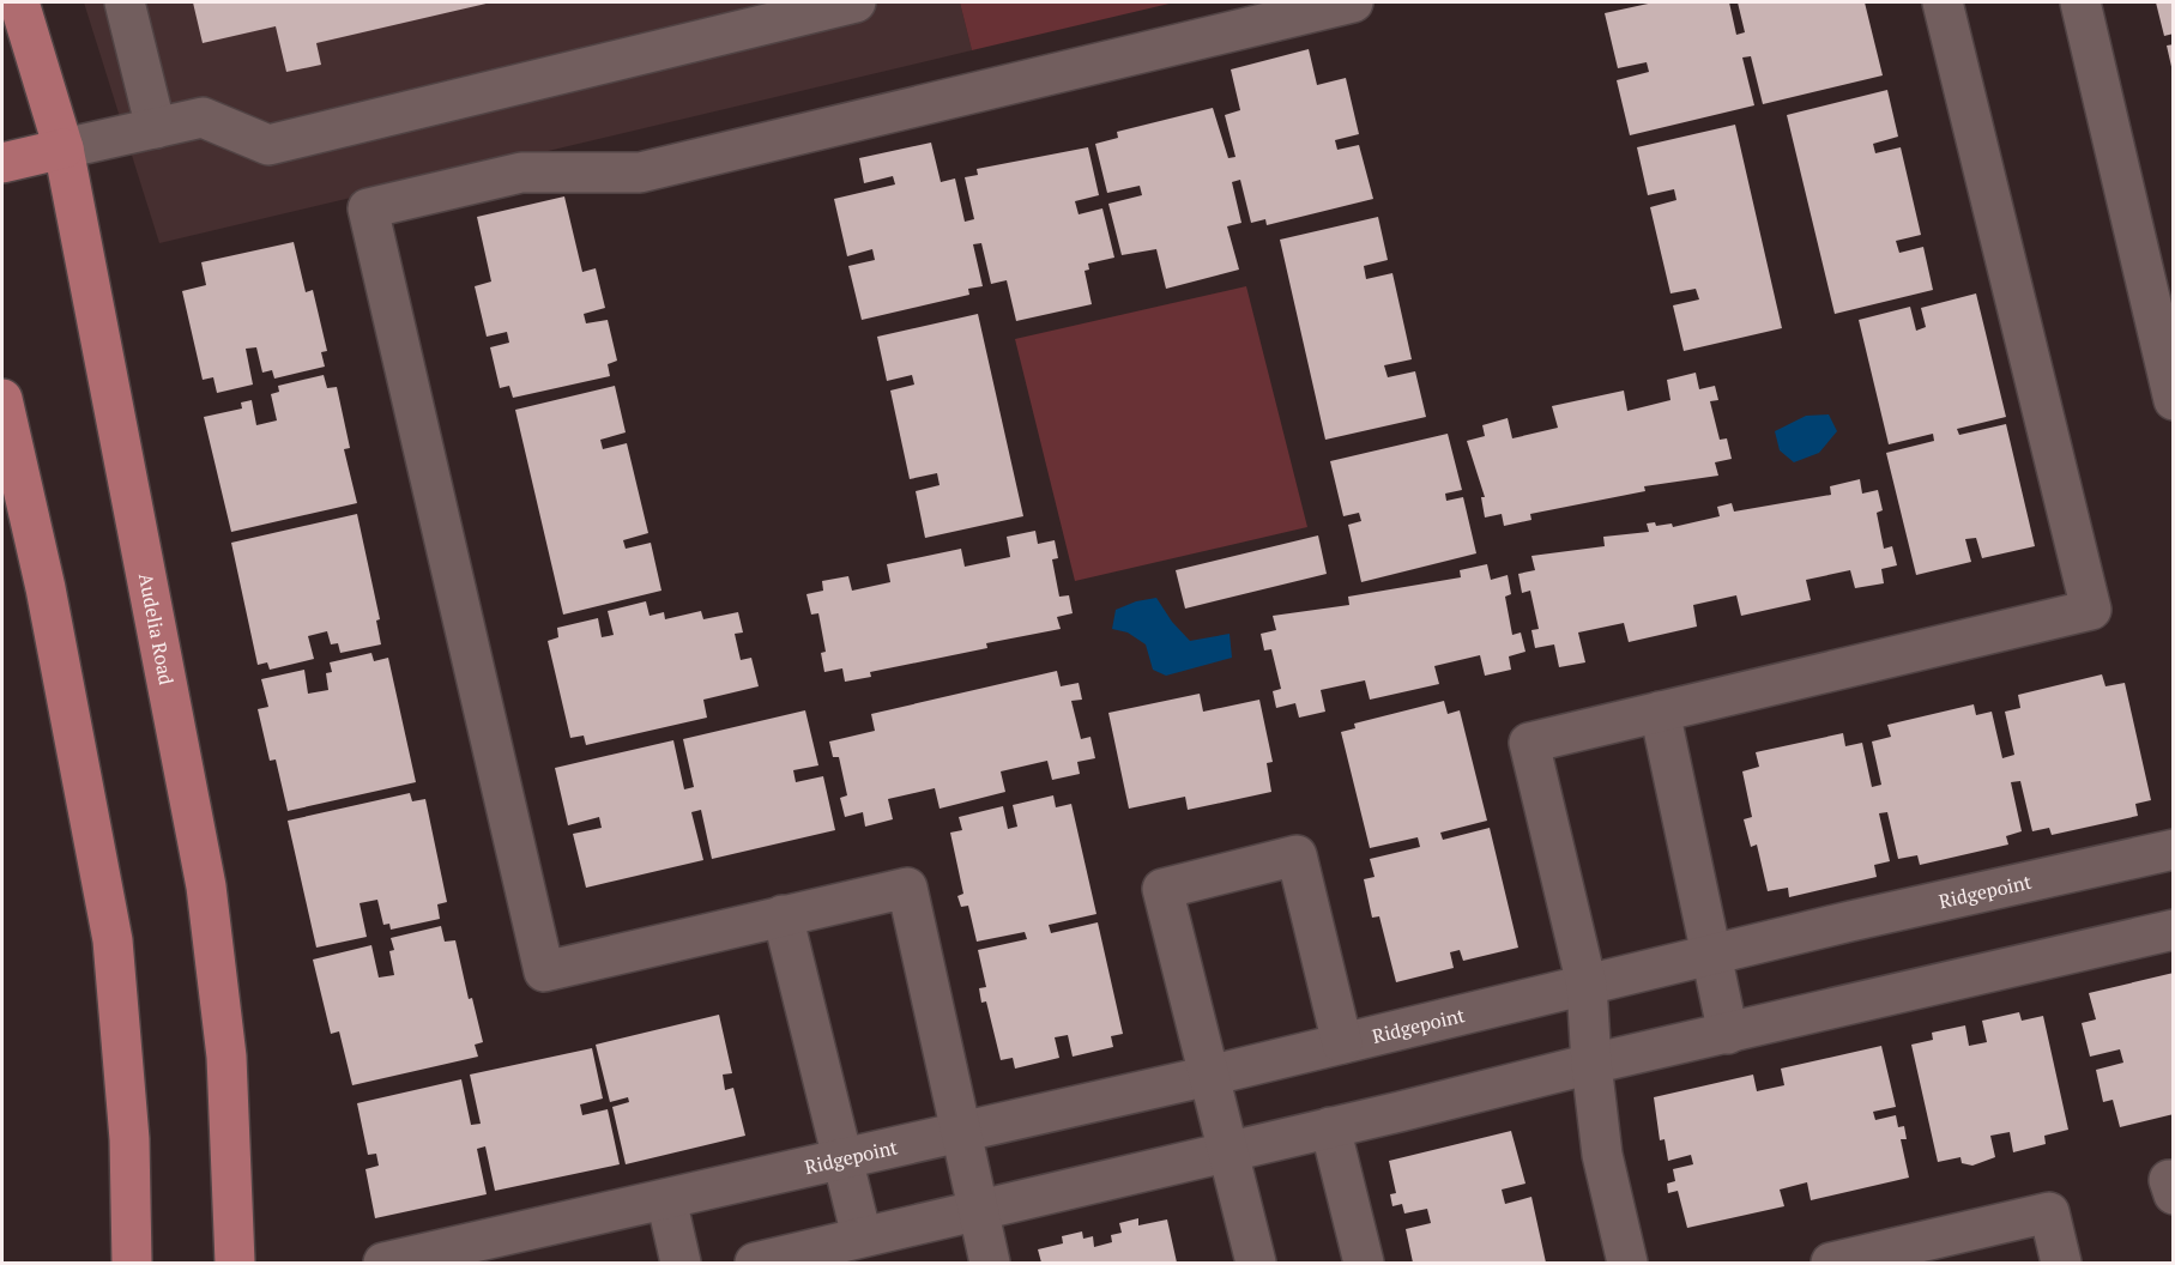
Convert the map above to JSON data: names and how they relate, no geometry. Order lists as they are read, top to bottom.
{
  "streets": {
    "main road": ["Audelia Road"],
    "street": ["Ridgepoint"]
  }
}
